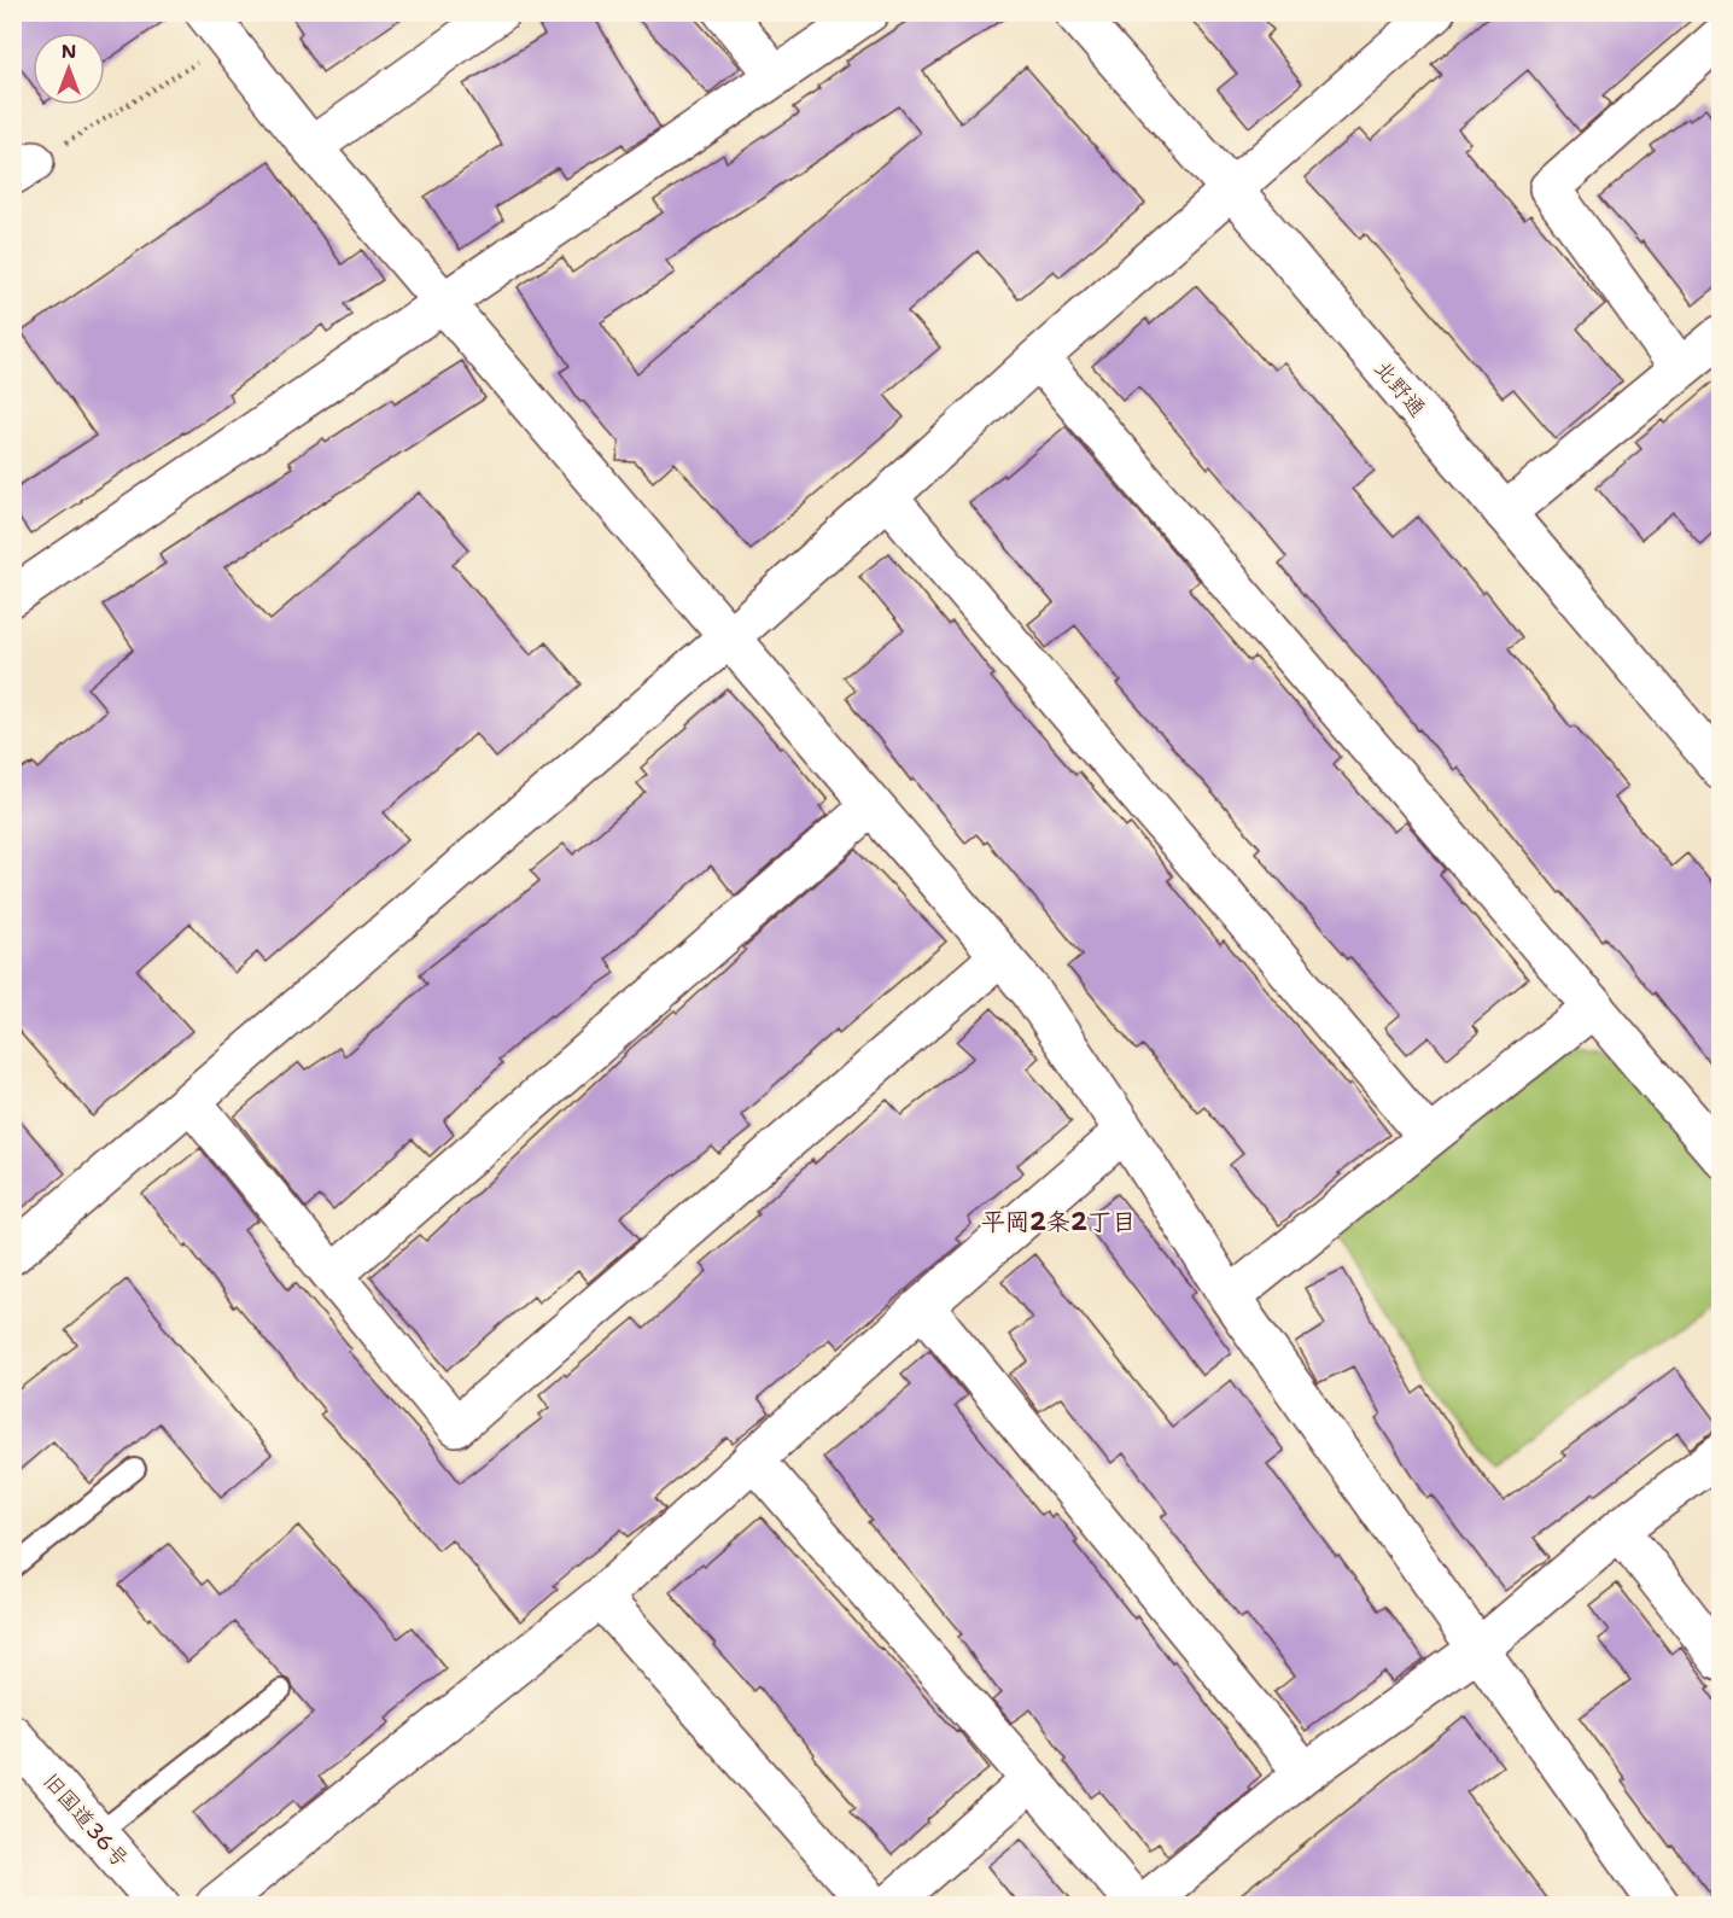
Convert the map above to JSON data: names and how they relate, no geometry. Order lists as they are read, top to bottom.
{
  "streets": {
    "street": ["北野通", "旧国道36号"]
  },
  "districts": ["平岡2条2丁目"],
  "north": "top"
}
